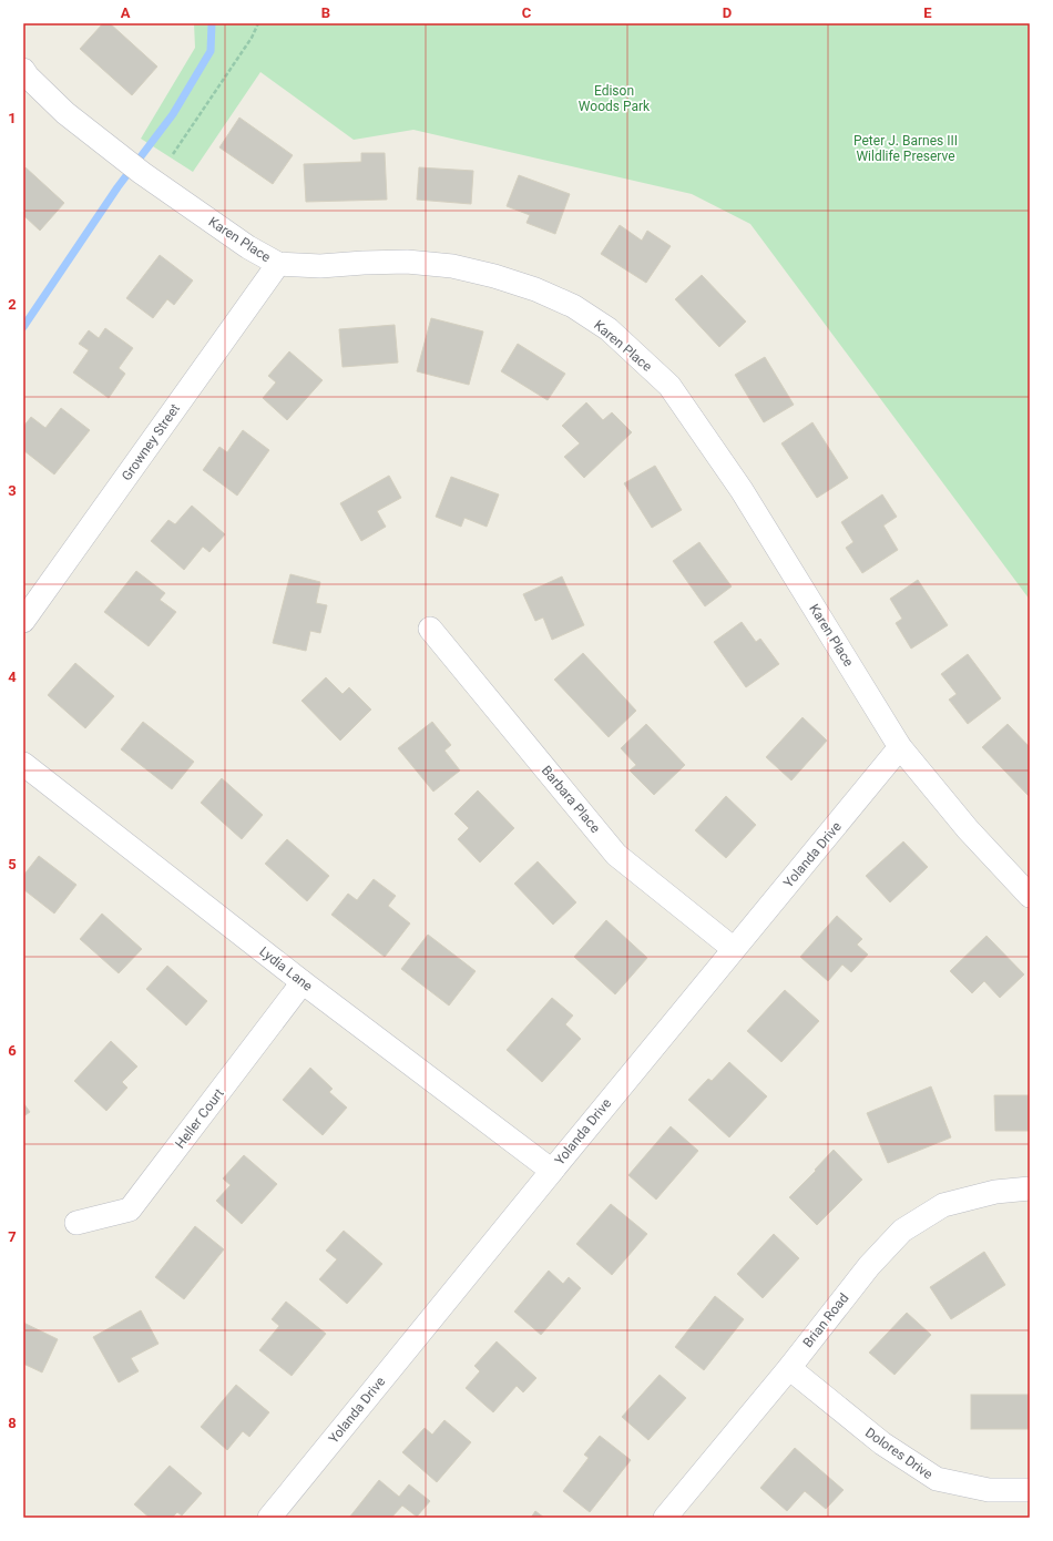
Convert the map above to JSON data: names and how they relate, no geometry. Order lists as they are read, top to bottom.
{
  "streets": {
    "street": [
      "Karen Place",
      "Growney Street",
      "Barbara Place",
      "Yolanda Drive",
      "Lydia Lane",
      "Heller Court",
      "Brian Road",
      "Dolores Drive"
    ]
  },
  "crossings": [
    ["Karen Place", "Growney Street"],
    ["Karen Place", "Yolanda Drive"],
    ["Barbara Place", "Yolanda Drive"],
    ["Yolanda Drive", "Lydia Lane"],
    ["Lydia Lane", "Heller Court"],
    ["Brian Road", "Dolores Drive"]
  ],
  "parks": ["Edison Woods Park", "Peter J. Barnes III Wildlife Preserve"],
  "grid": {
    "columns": [
      "A",
      "B",
      "C",
      "D",
      "E"
    ],
    "rows": [
      "1",
      "2",
      "3",
      "4",
      "5",
      "6",
      "7",
      "8"
    ]
  }
}
